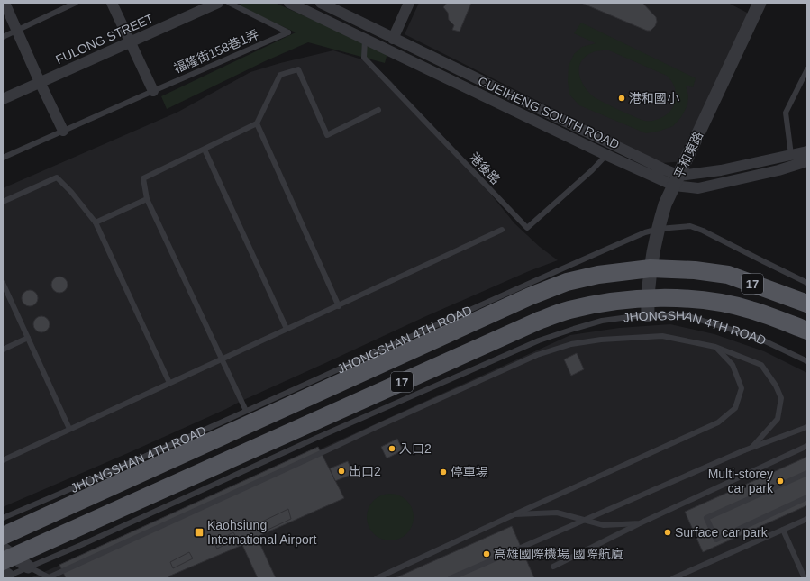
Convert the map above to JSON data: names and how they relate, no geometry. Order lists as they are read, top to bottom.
{
  "streets": {
    "main road": ["17", "JHONGSHAN 4TH ROAD"],
    "street": ["FULONG STREET", "CUEIHENG SOUTH ROAD", "平和東路"],
    "lane": ["福隆街158巷1弄", "港後路"]
  },
  "crossings": [
    ["CUEIHENG SOUTH ROAD", "平和東路"],
    ["CUEIHENG SOUTH ROAD", "港後路"],
    ["平和東路", "JHONGSHAN 4TH ROAD"]
  ],
  "places": {
    "other": [
      "港和國小",
      "入口2",
      "出口2",
      "停車場",
      "Multi-storey car park",
      "Surface car park",
      "高雄國際機場 國際航廈"
    ],
    "transit": ["Kaohsiung International Airport"]
  }
}
